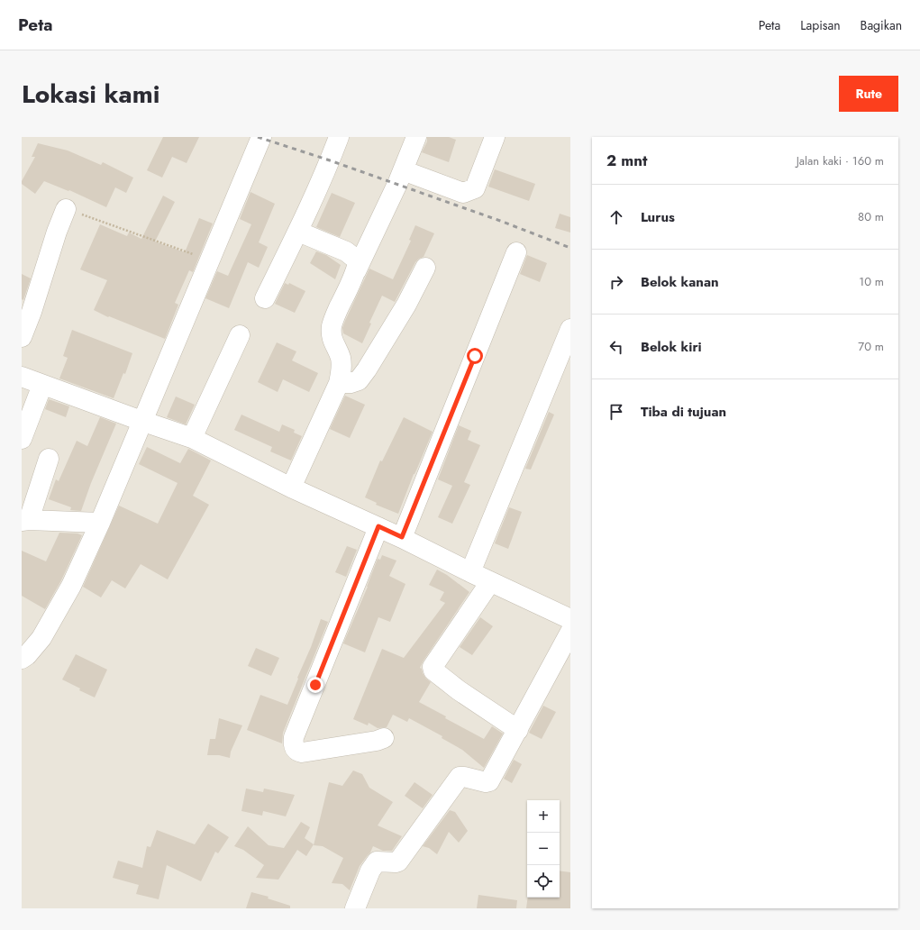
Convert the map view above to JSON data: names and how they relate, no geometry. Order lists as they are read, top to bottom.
{
  "page": {
    "header": "Peta",
    "nav": ["Peta", "Lapisan", "Bagikan"],
    "title": "Lokasi kami",
    "buttons": "Rute",
    "heading": ["2 mnt", "Jalan kaki · 160 m"],
    "list": [
      ["Lurus", "80 m"],
      ["Belok kanan", "10 m"],
      ["Belok kiri", "70 m"],
      "Tiba di tujuan"
    ],
    "map_buttons": ["+", "−"]
  }
}
